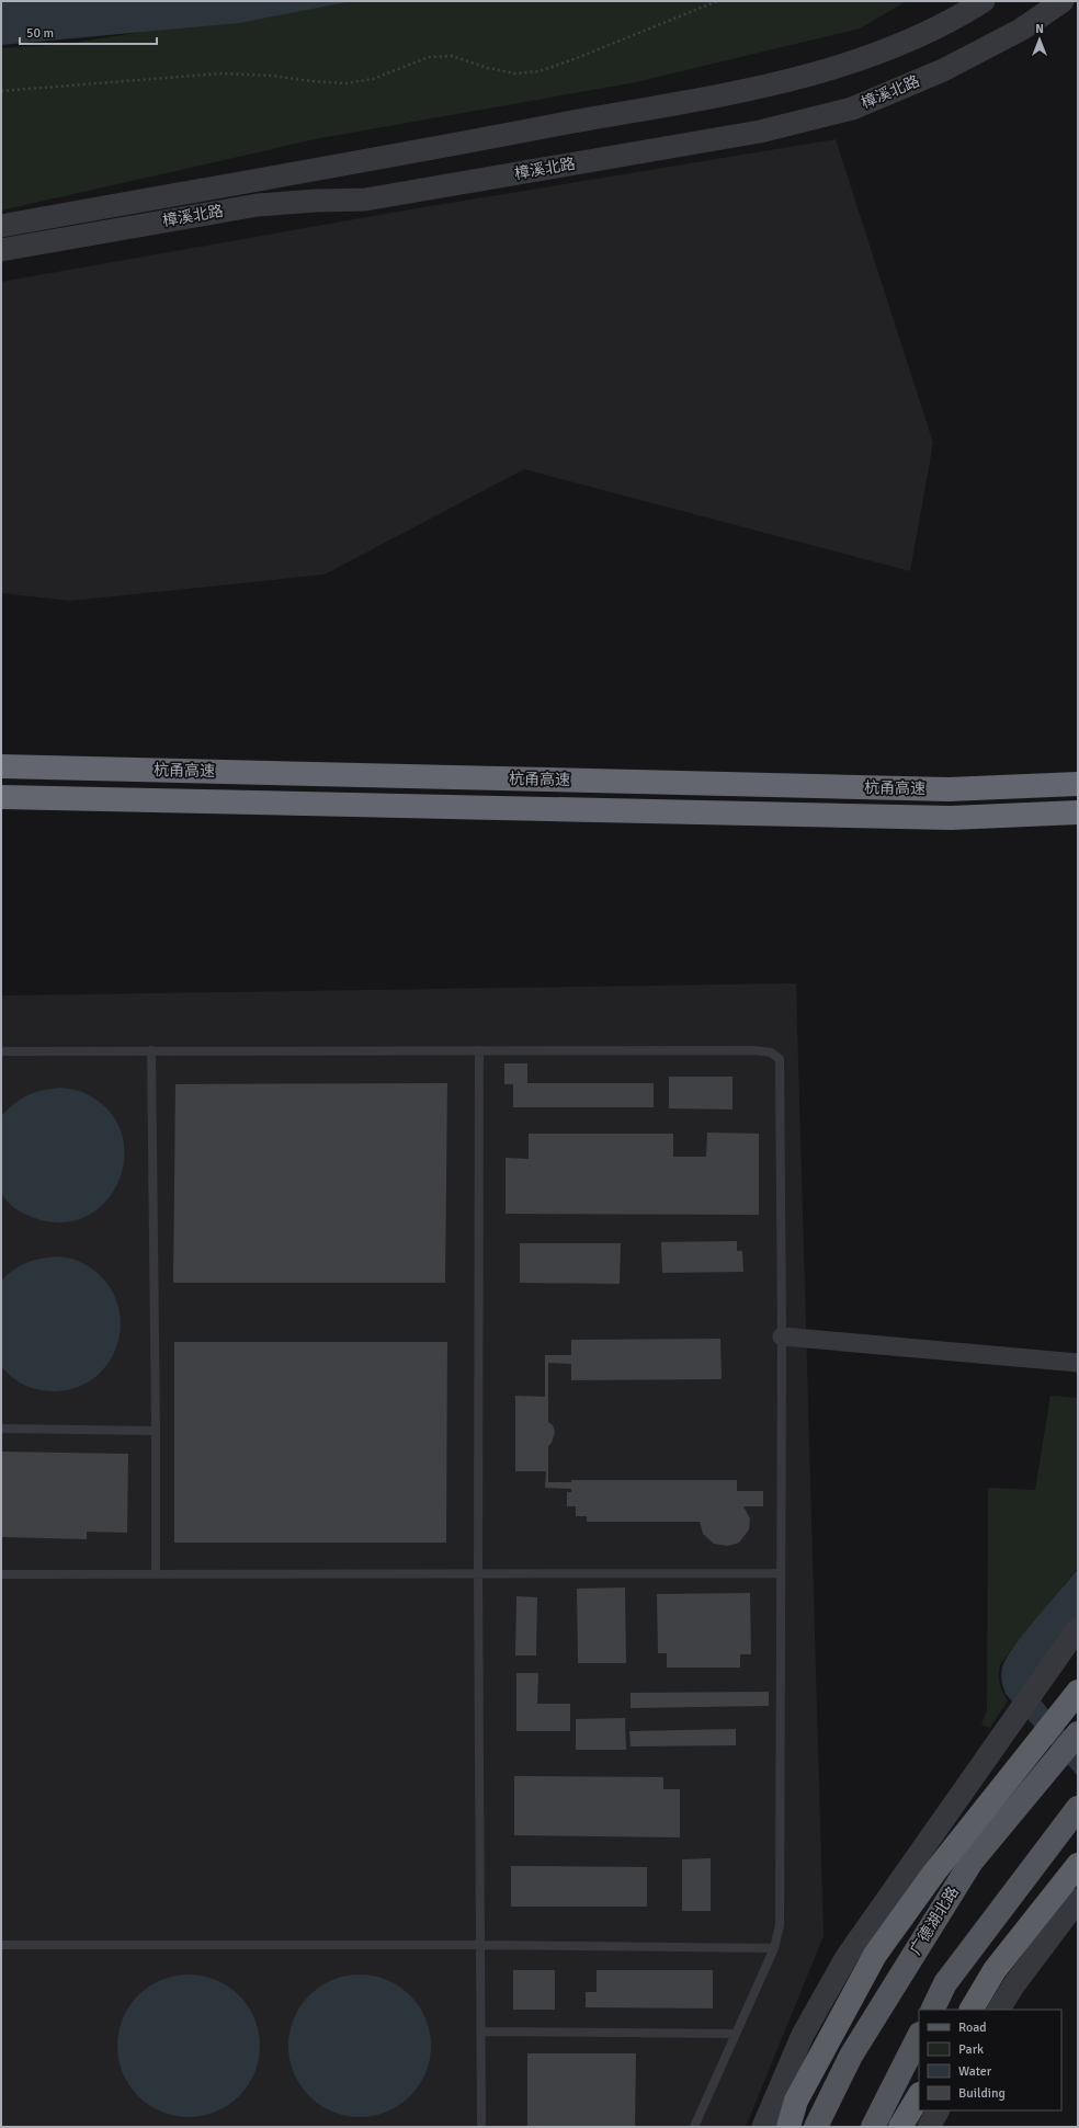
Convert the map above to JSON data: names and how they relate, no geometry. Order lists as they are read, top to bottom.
{
  "streets": {
    "highway": ["杭甬高速"],
    "main road": ["广德湖北路"],
    "street": ["樟溪北路"]
  },
  "legend": [
    "Road",
    "Park",
    "Water",
    "Building"
  ],
  "scale_bar": "50 m",
  "north": "top"
}
